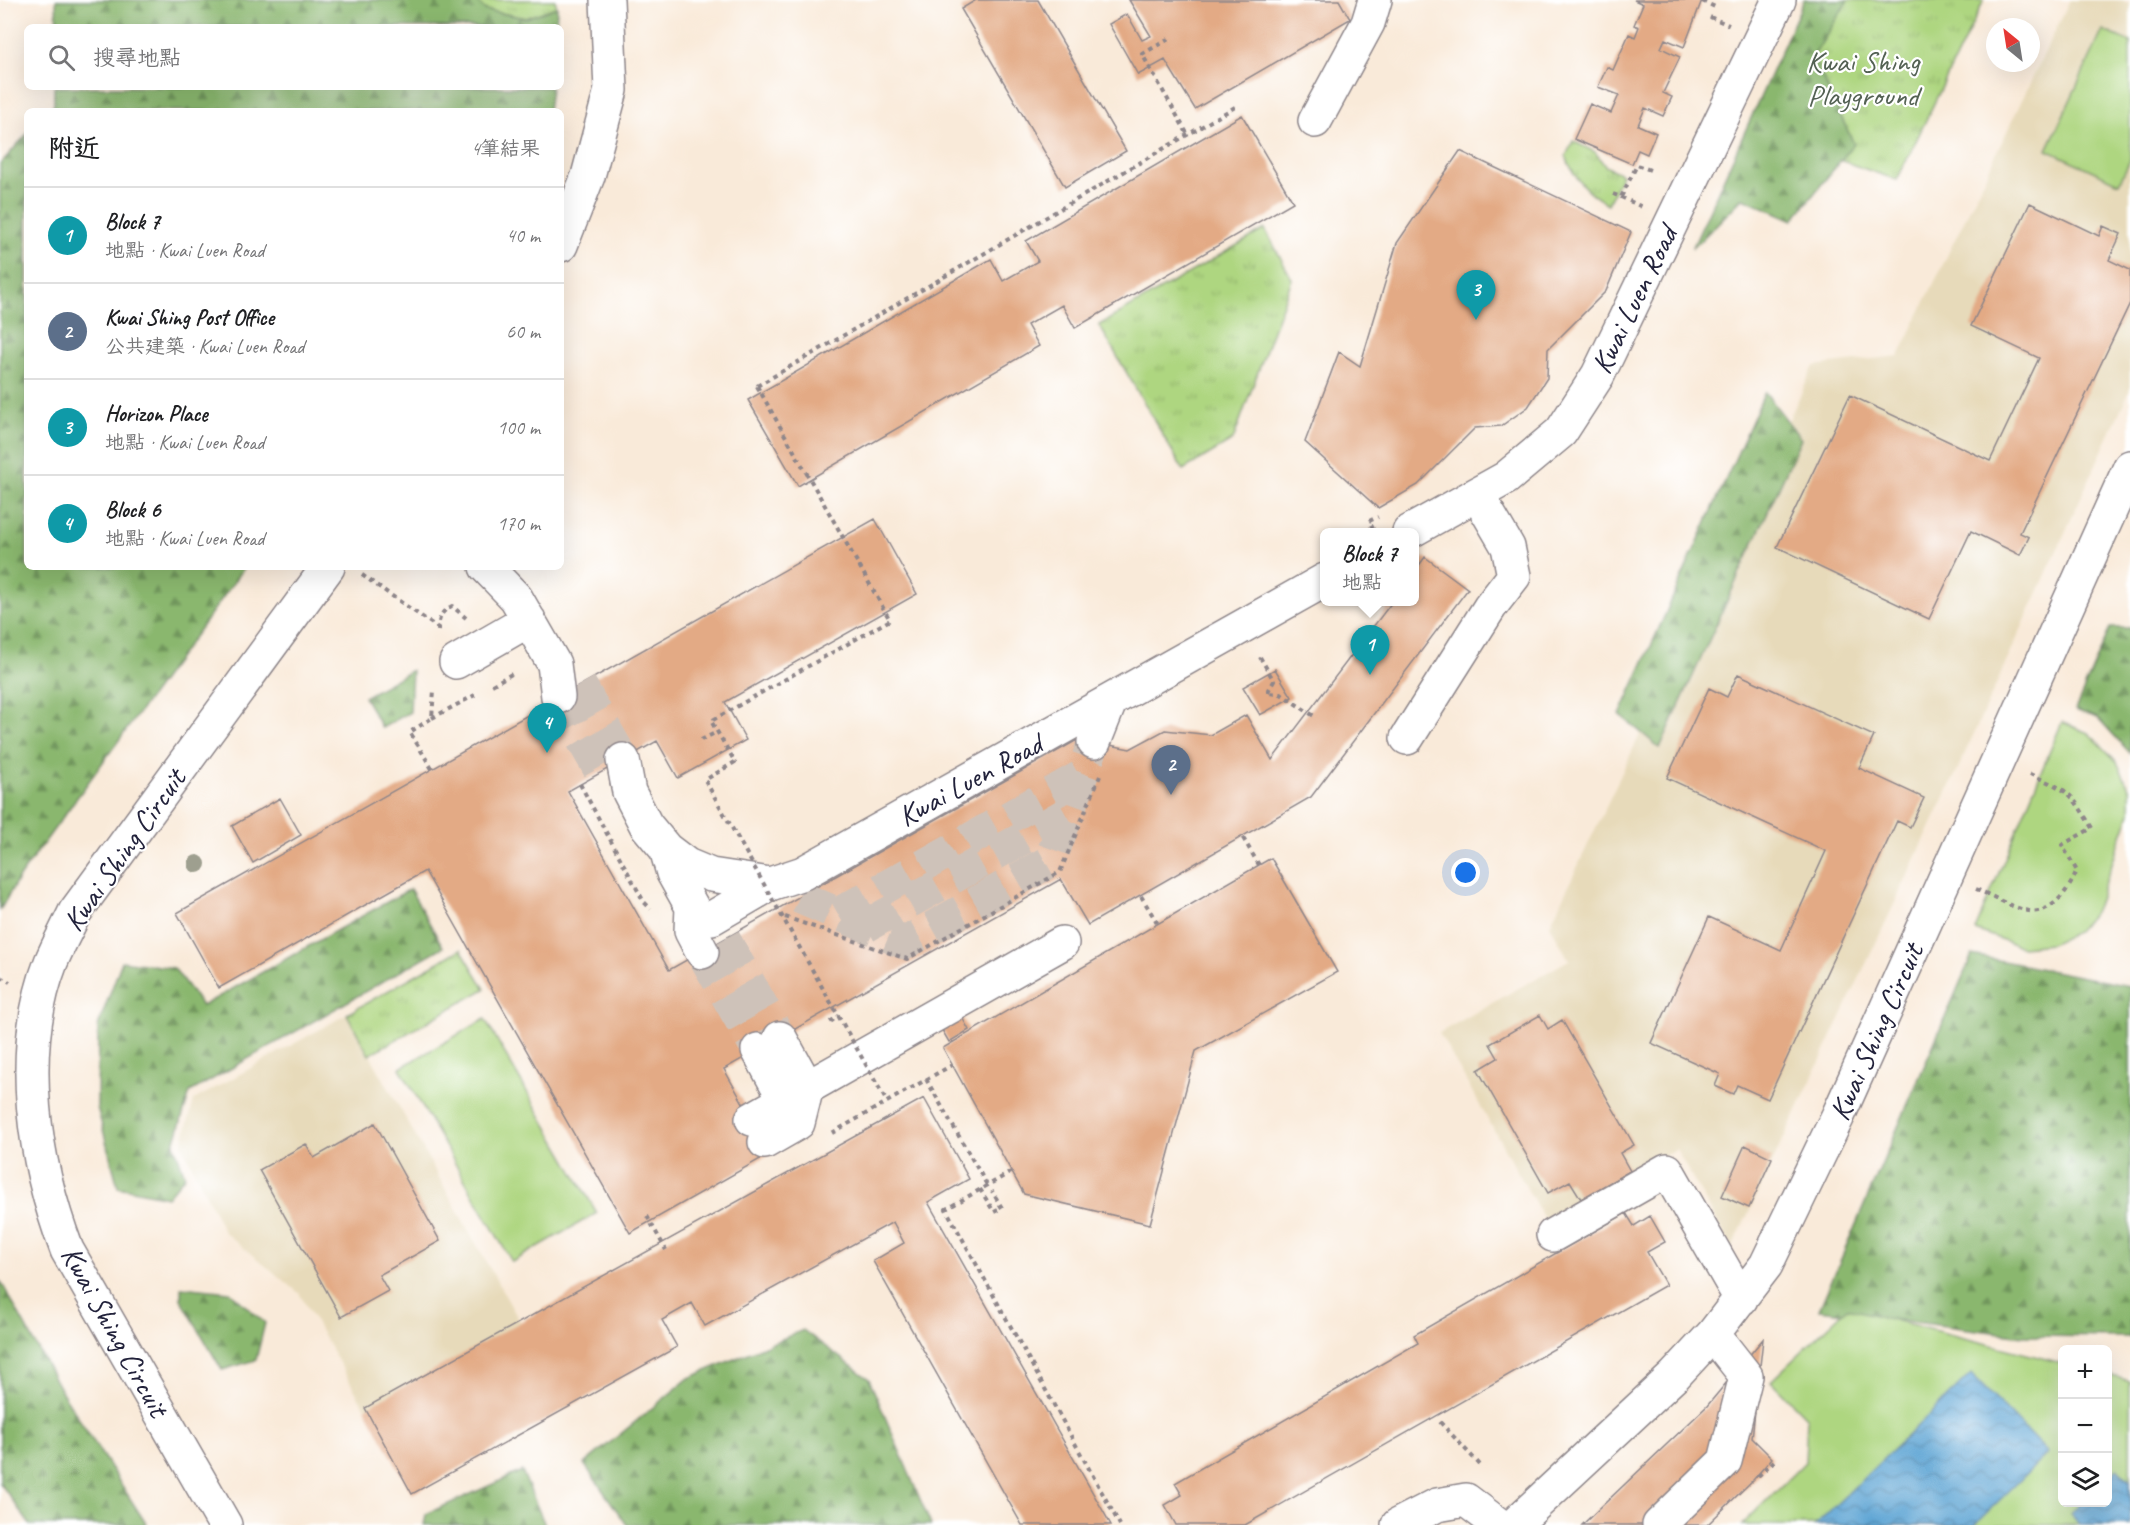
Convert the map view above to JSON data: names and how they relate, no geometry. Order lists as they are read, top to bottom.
{
  "streets": {
    "street": ["Kwai Luen Road", "Kwai Shing Circuit"]
  },
  "parks": ["Kwai Shing Playground"],
  "north": "top left",
  "page": {
    "search": "搜尋地點",
    "heading": ["附近", "4筆結果"],
    "list": [
      {
        "mark": "1",
        "name": "Block 7",
        "note": "地點 · Kwai Luen Road",
        "value": "40 m"
      },
      {
        "mark": "2",
        "name": "Kwai Shing Post Office",
        "note": "公共建築 · Kwai Luen Road",
        "value": "60 m"
      },
      {
        "mark": "3",
        "name": "Horizon Place",
        "note": "地點 · Kwai Luen Road",
        "value": "100 m"
      },
      {
        "mark": "4",
        "name": "Block 6",
        "note": "地點 · Kwai Luen Road",
        "value": "170 m"
      }
    ],
    "pins": [
      "3",
      "1",
      "4",
      "2"
    ],
    "popup": ["Block 7", "地點"],
    "map_buttons": ["+", "−"]
  }
}
